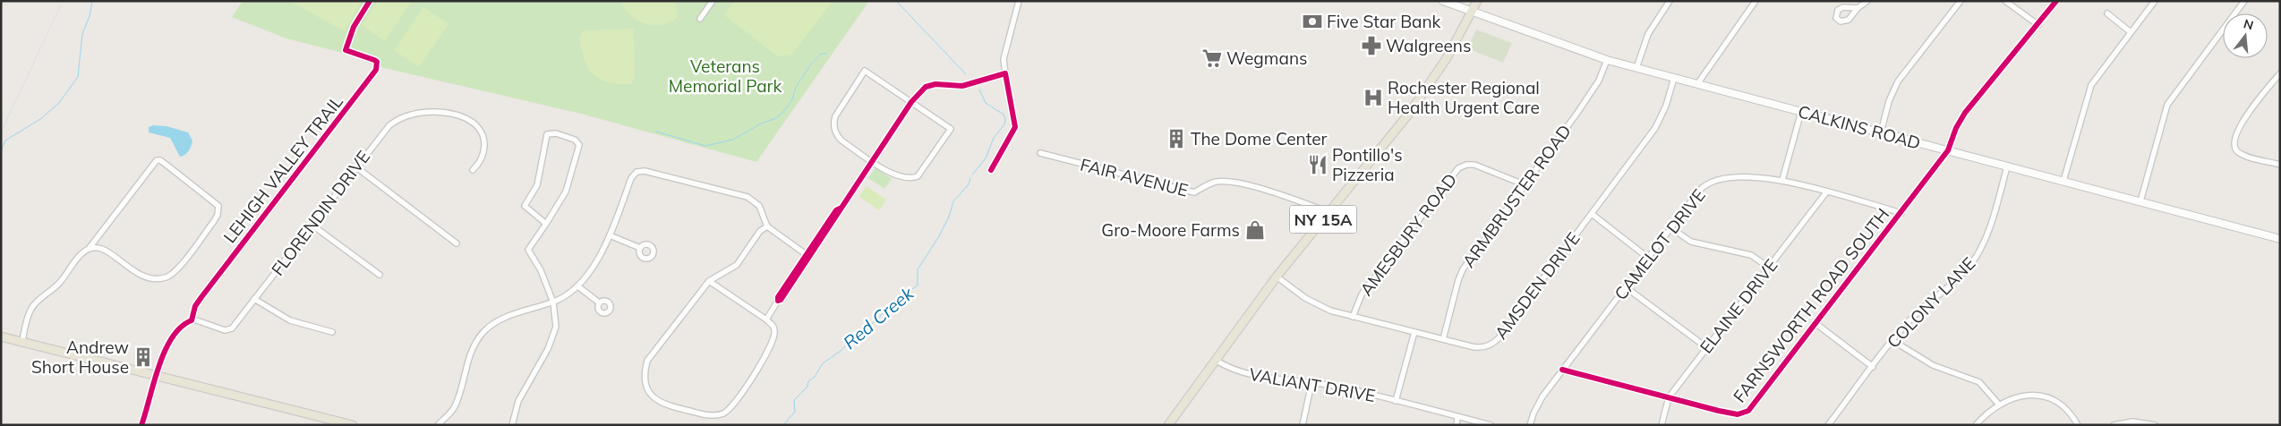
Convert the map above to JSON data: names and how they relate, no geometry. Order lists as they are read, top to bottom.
{
  "streets": {
    "main road": ["CALKINS ROAD", "NY 15A"],
    "street": [
      "FAIR AVENUE",
      "ARMBRUSTER ROAD",
      "FLORENDIN DRIVE",
      "AMESBURY ROAD",
      "CAMELOT DRIVE",
      "AMSDEN DRIVE",
      "COLONY LANE",
      "FARNSWORTH ROAD SOUTH",
      "ELAINE DRIVE",
      "VALIANT DRIVE"
    ],
    "cycle path": ["LEHIGH VALLEY TRAIL"]
  },
  "crossings": [
    ["CALKINS ROAD", "ARMBRUSTER ROAD"],
    ["CALKINS ROAD", "NY 15A"],
    ["CALKINS ROAD", "AMSDEN DRIVE"],
    ["CALKINS ROAD", "COLONY LANE"],
    ["CALKINS ROAD", "FARNSWORTH ROAD SOUTH"],
    ["FAIR AVENUE", "NY 15A"],
    ["ARMBRUSTER ROAD", "AMESBURY ROAD"],
    ["ARMBRUSTER ROAD", "AMSDEN DRIVE"],
    ["NY 15A", "AMSDEN DRIVE"],
    ["NY 15A", "VALIANT DRIVE"],
    ["AMESBURY ROAD", "AMSDEN DRIVE"],
    ["CAMELOT DRIVE", "FARNSWORTH ROAD SOUTH"],
    ["CAMELOT DRIVE", "ELAINE DRIVE"],
    ["FARNSWORTH ROAD SOUTH", "ELAINE DRIVE"]
  ],
  "water": ["Red Creek"],
  "parks": ["Veterans Memorial Park"],
  "places": {
    "bank": ["Five Star Bank"],
    "pharmacy": ["Walgreens"],
    "supermarket": ["Wegmans"],
    "hospital": ["Rochester Regional Health Urgent Care"],
    "building": ["The Dome Center", "Andrew Short House"],
    "restaurant": ["Pontillo's Pizzeria"],
    "shop": ["Gro-Moore Farms"]
  },
  "north": "top"
}
